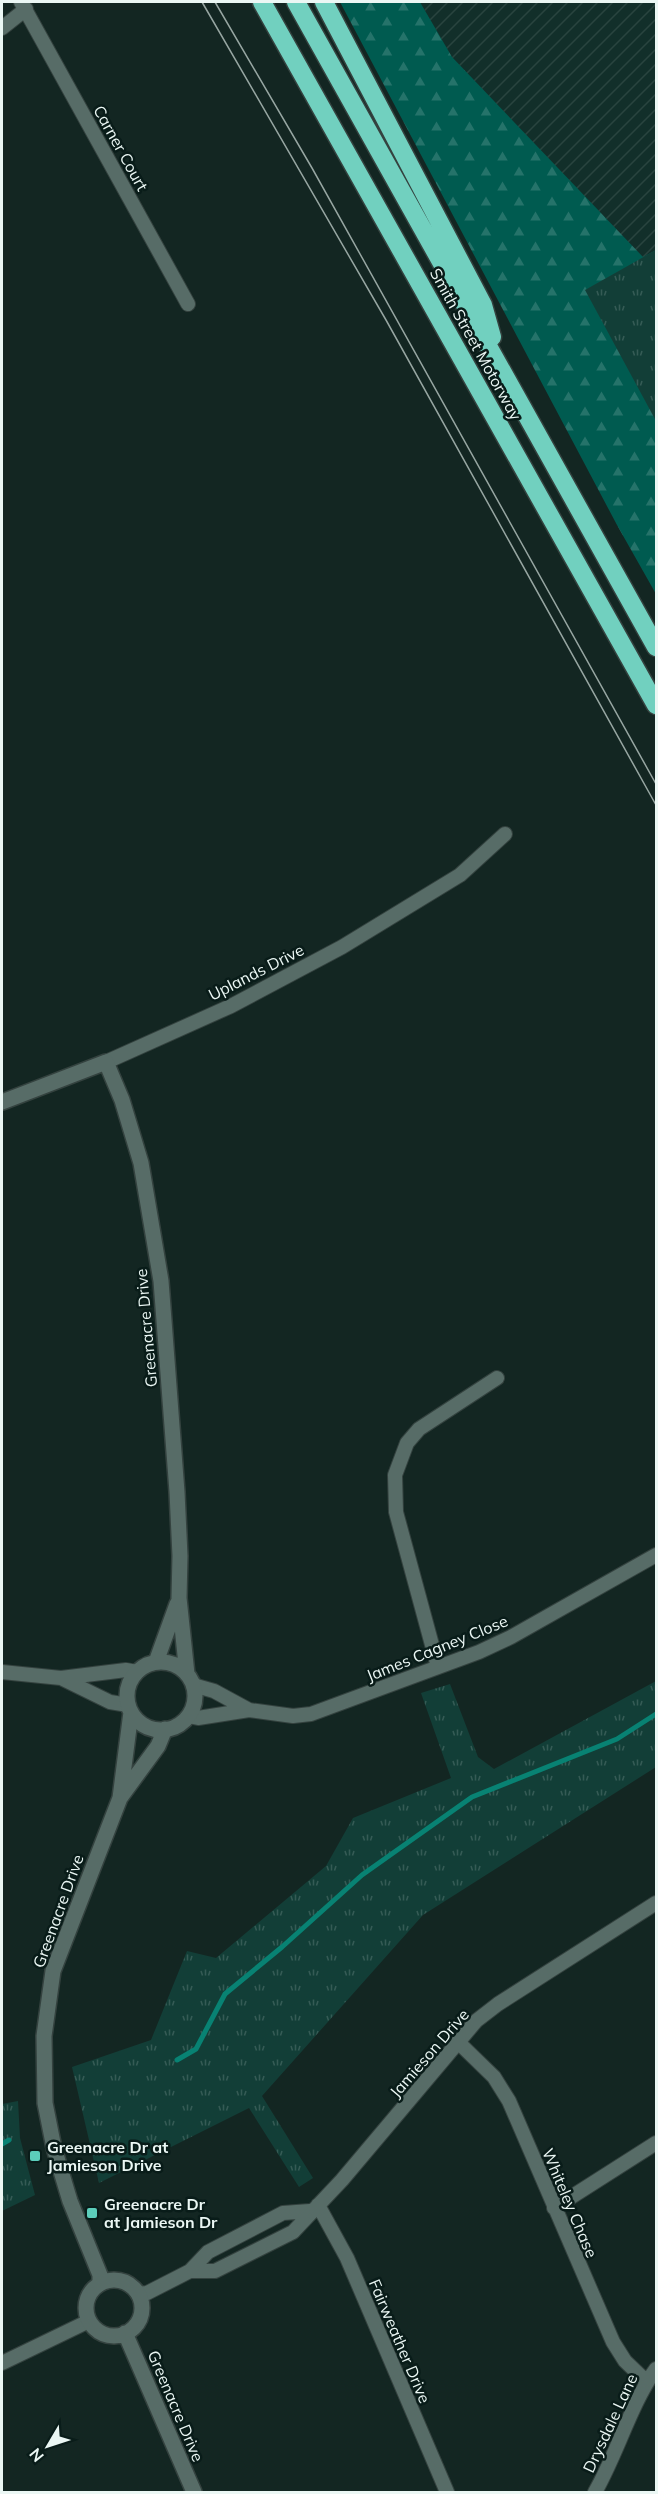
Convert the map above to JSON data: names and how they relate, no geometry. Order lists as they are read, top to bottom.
{
  "streets": {
    "highway": ["Smith Street Motorway"],
    "street": [
      "Carner Court",
      "Uplands Drive",
      "Greenacre Drive",
      "James Cagney Close",
      "Jamieson Drive",
      "Whiteley Chase",
      "Fairweather Drive",
      "Drysdale Lane"
    ]
  },
  "crossings": [
    ["Uplands Drive", "Greenacre Drive"],
    ["Greenacre Drive", "James Cagney Close"],
    ["Greenacre Drive", "Jamieson Drive"],
    ["Jamieson Drive", "Whiteley Chase"],
    ["Jamieson Drive", "Fairweather Drive"],
    ["Whiteley Chase", "Drysdale Lane"]
  ],
  "places": {
    "transit": ["Greenacre Dr at Jamieson Drive", "Greenacre Dr at Jamieson Dr"]
  },
  "north": "bottom left"
}
